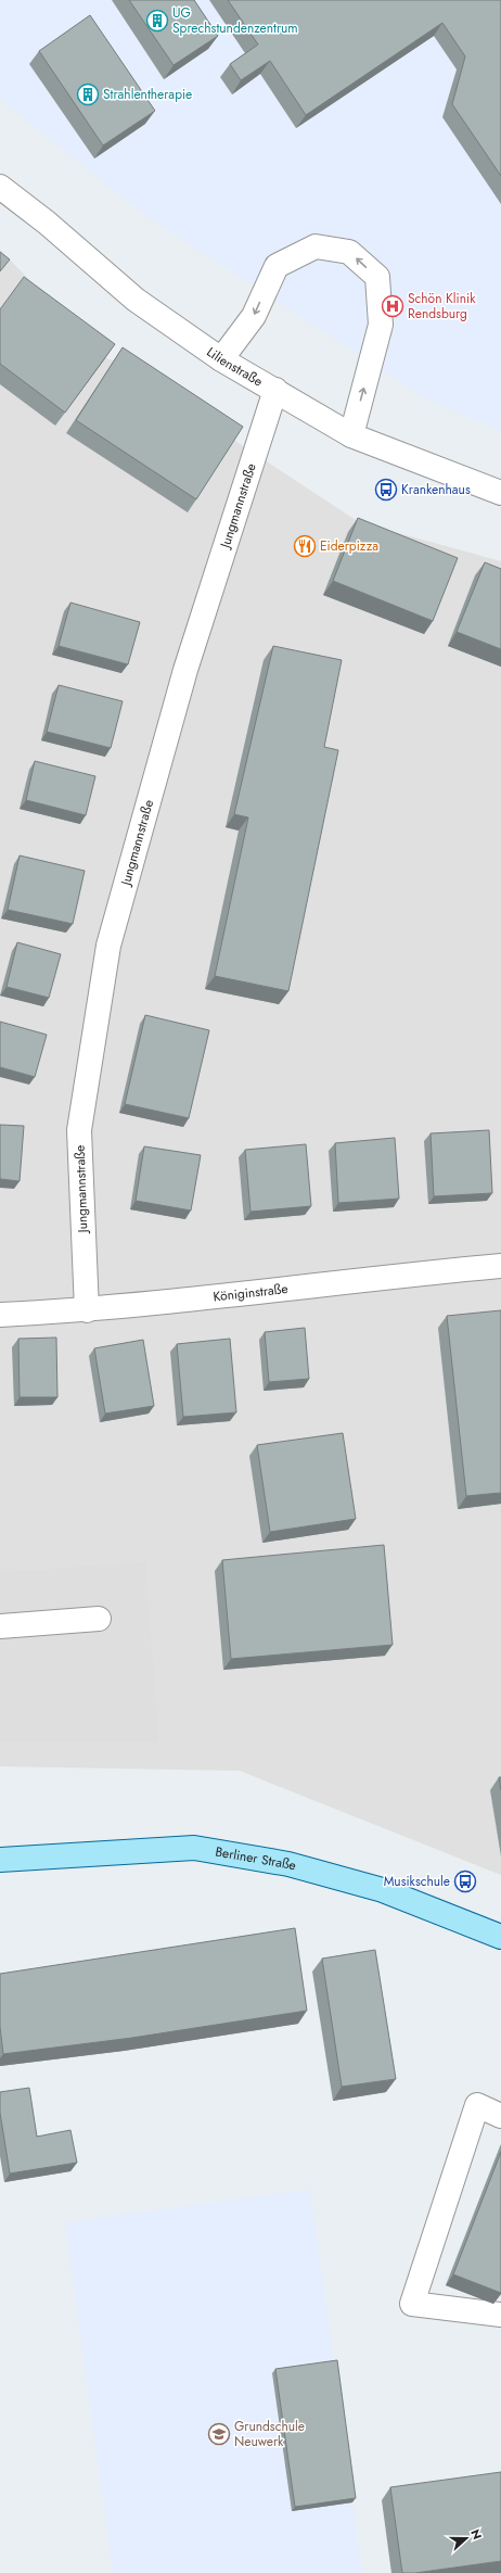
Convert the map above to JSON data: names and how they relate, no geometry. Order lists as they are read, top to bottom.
{
  "streets": {
    "main road": ["Berliner Straße"],
    "street": ["Lilienstraße", "Jungmannstraße", "Königinstraße"]
  },
  "crossings": [
    ["Lilienstraße", "Jungmannstraße"],
    ["Jungmannstraße", "Königinstraße"]
  ],
  "places": {
    "building": ["UG Sprechstundenzentrum", "Strahlentherapie"],
    "hospital": ["Schön Klinik Rendsburg"],
    "bus stop": ["Krankenhaus", "Musikschule"],
    "restaurant": ["Eiderpizza"],
    "school or university": ["Grundschule Neuwerk"]
  },
  "north": "right"
}
